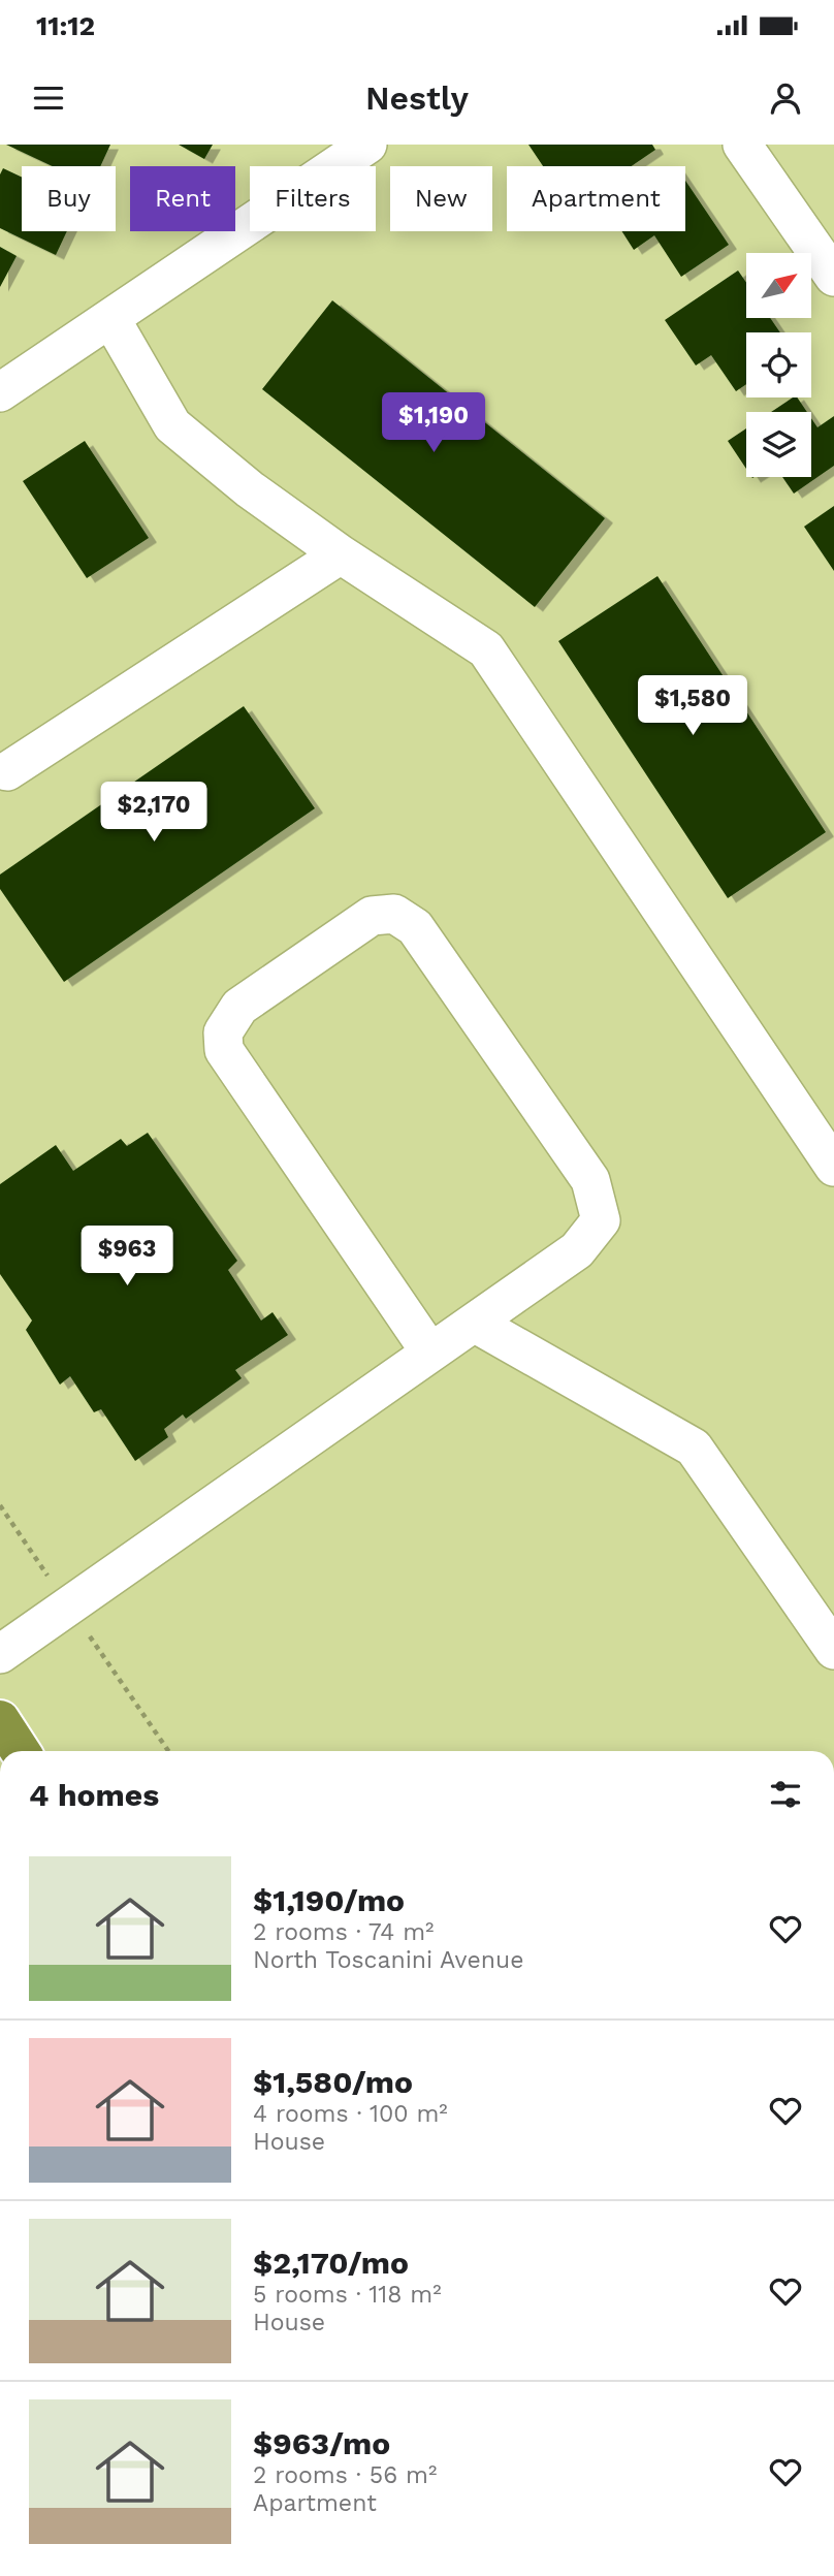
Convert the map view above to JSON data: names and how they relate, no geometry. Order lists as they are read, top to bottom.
{
  "north": "top right",
  "page": {
    "status": "11:12",
    "header": "Nestly",
    "chip": [
      "Buy",
      "Rent",
      "Filters",
      "New",
      "Apartment"
    ],
    "price": [
      "$1,190",
      "$1,580",
      "$2,170",
      "$963"
    ],
    "heading": "4 homes",
    "list": [
      {
        "name": "$1,190/mo",
        "note": "2 rooms · 74 m² · North Toscanini Avenue"
      },
      {
        "name": "$1,580/mo",
        "note": "4 rooms · 100 m² · House"
      },
      {
        "name": "$2,170/mo",
        "note": "5 rooms · 118 m² · House"
      },
      {
        "name": "$963/mo",
        "note": "2 rooms · 56 m² · Apartment"
      }
    ]
  }
}
